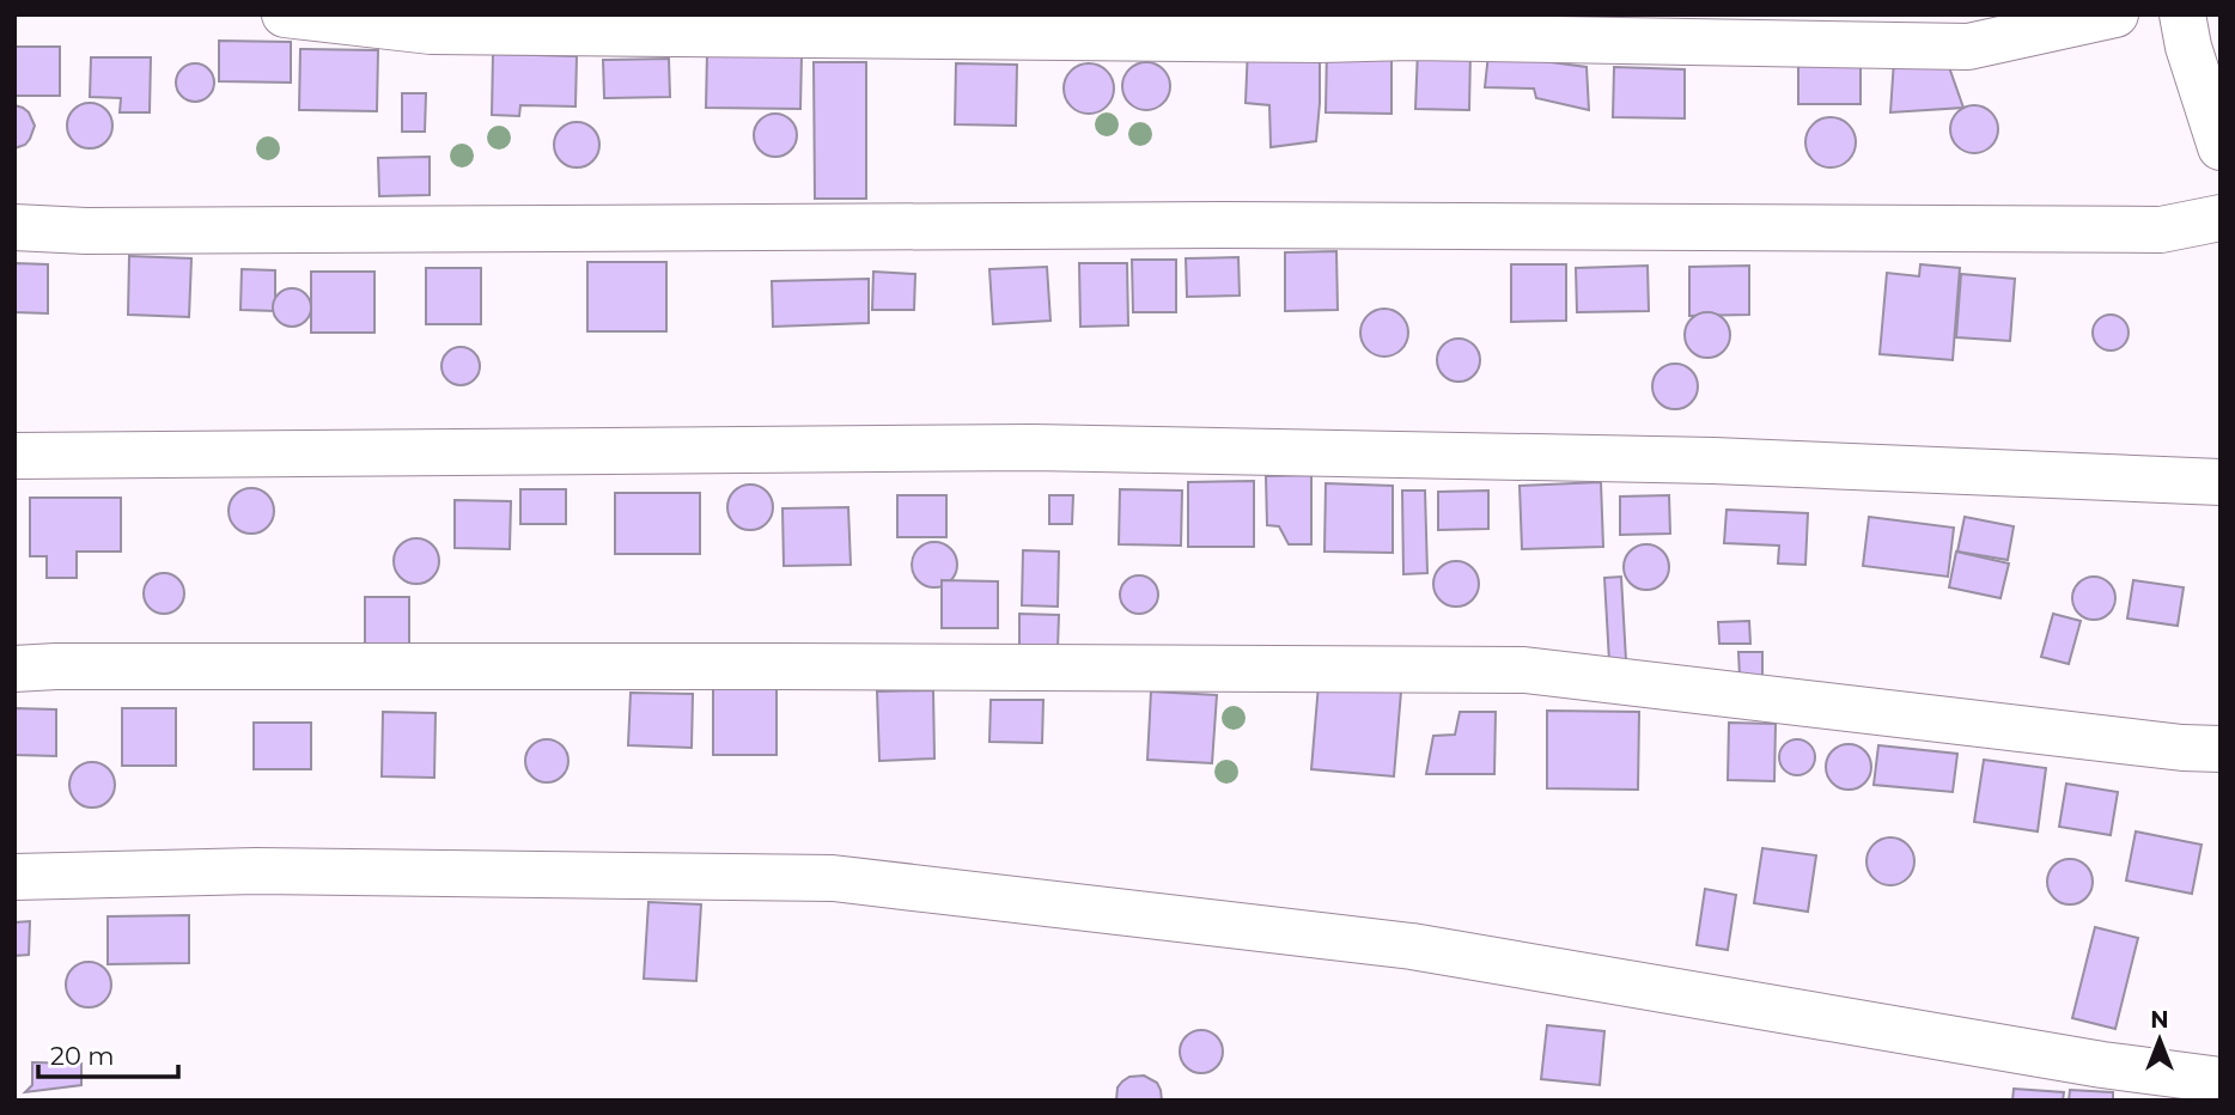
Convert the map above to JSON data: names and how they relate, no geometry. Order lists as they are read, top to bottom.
{
  "scale_bar": "20 m",
  "north": "top"
}
